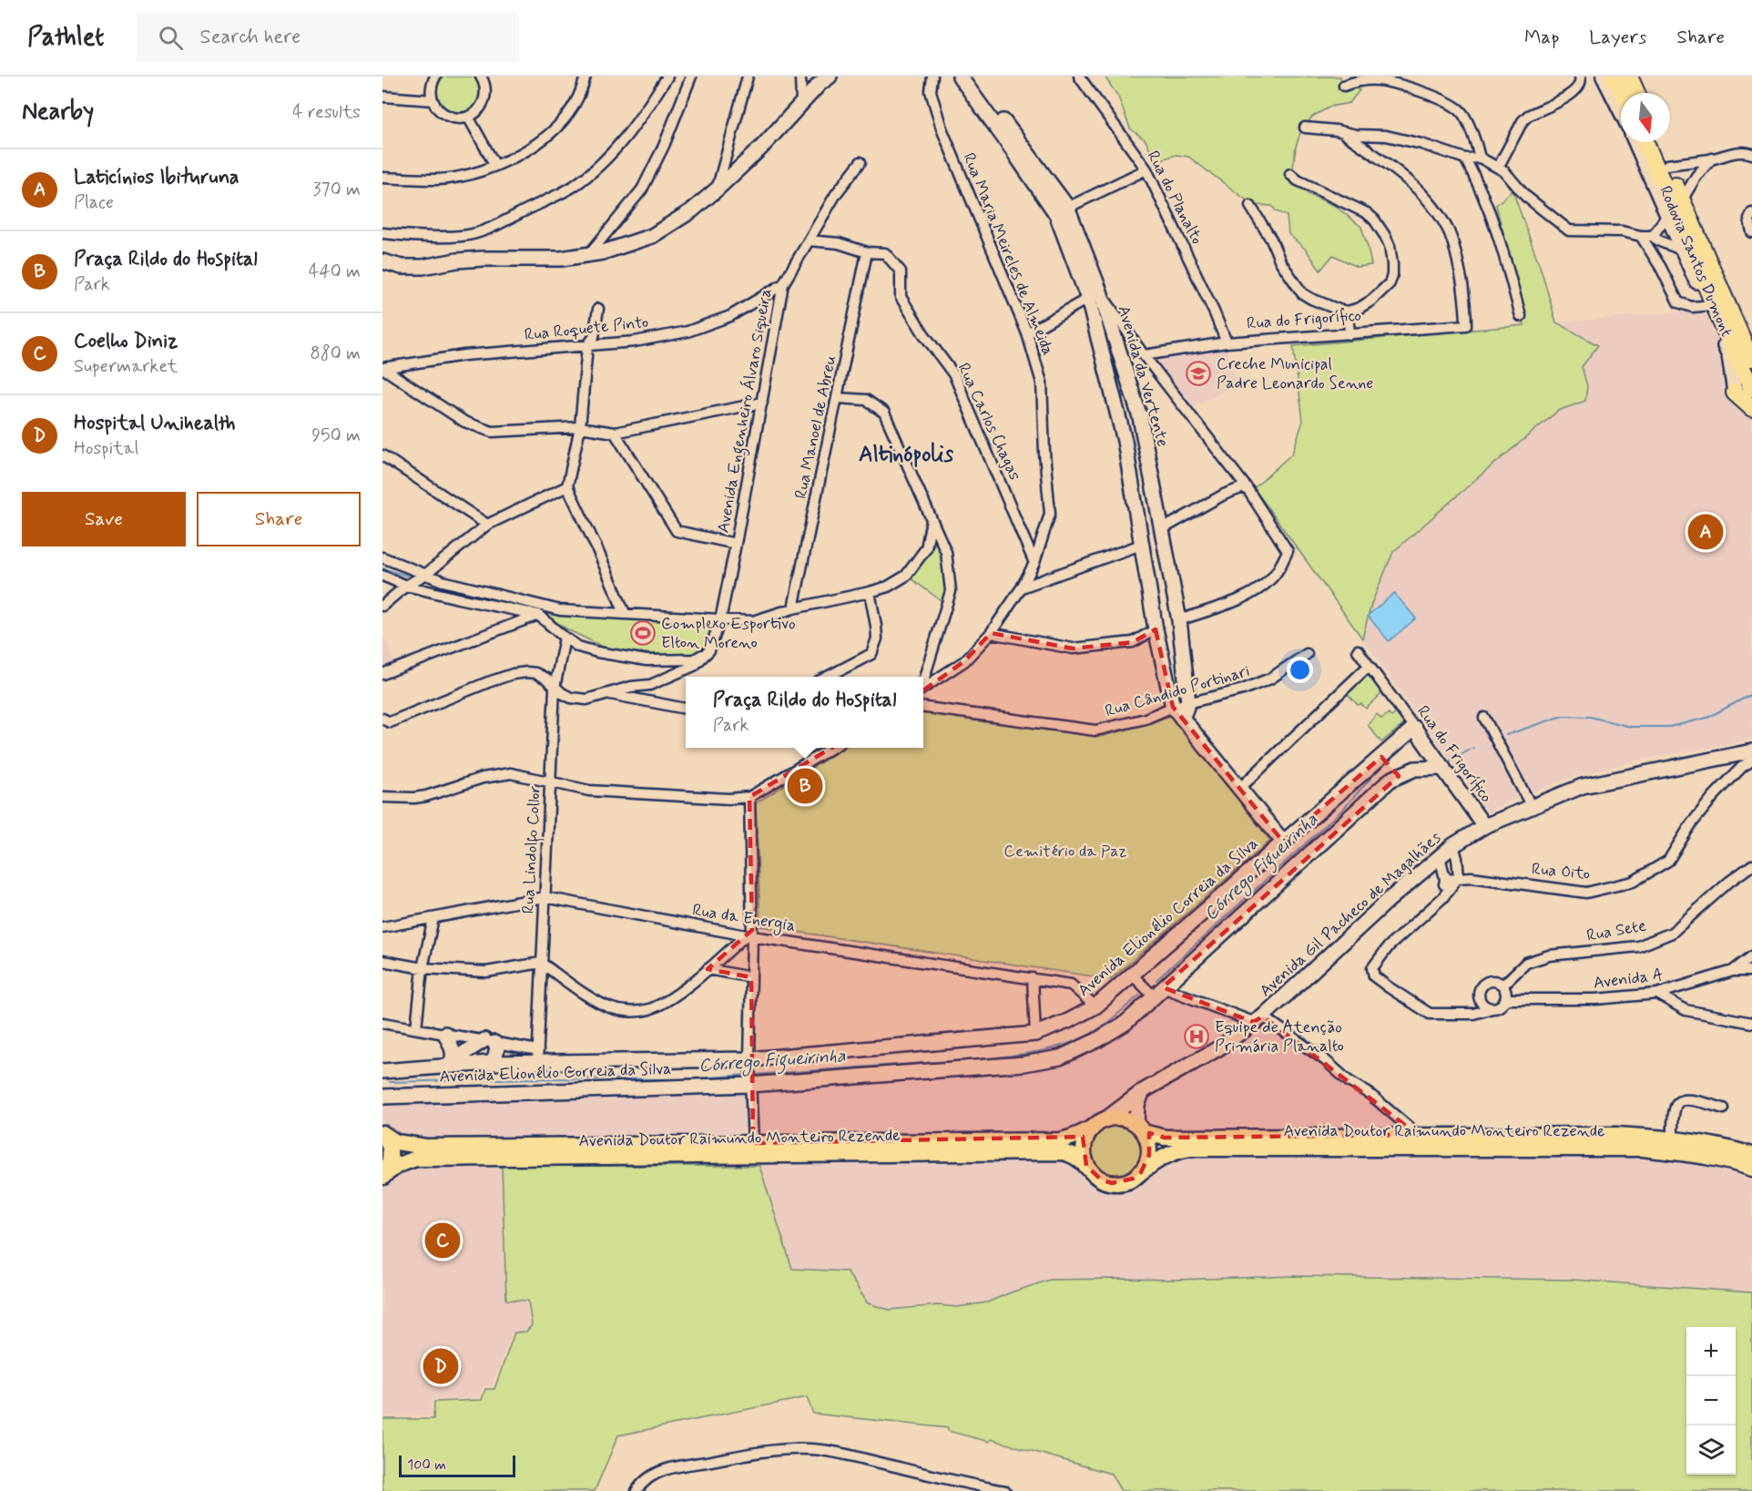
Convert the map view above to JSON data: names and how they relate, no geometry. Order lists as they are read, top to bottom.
{
  "streets": {
    "highway": ["Rodovia Santos Dumont"],
    "main road": ["Avenida Doutor Raimundo Monteiro Rezende"],
    "street": [
      "Rua do Planalto",
      "Rua Maria Meireles de Almeida",
      "Rua do Frigorífico",
      "Rua Roquete Pinto",
      "Avenida da Vertente",
      "Avenida Engenheiro Álvaro Siqueira",
      "Rua Carlos Chagas",
      "Rua Manoel de Abreu",
      "Rua Cândido Portinari",
      "Rua Lindolfo Collor",
      "Rua Oito",
      "Avenida Gil Pacheco de Magalhães",
      "Avenida Elionélio Correia da Silva",
      "Rua da Energia",
      "Rua Sete",
      "Avenida A"
    ]
  },
  "crossings": [
    ["Rua do Planalto", "Rua do Frigorífico"],
    ["Rua Maria Meireles de Almeida", "Rua Carlos Chagas"],
    ["Rua do Frigorífico", "Avenida Gil Pacheco de Magalhães"],
    ["Rua do Frigorífico", "Avenida Elionélio Correia da Silva"],
    ["Rua Roquete Pinto", "Avenida Engenheiro Álvaro Siqueira"],
    ["Avenida da Vertente", "Rua Cândido Portinari"],
    ["Avenida da Vertente", "Avenida Elionélio Correia da Silva"],
    ["Avenida Engenheiro Álvaro Siqueira", "Rua Carlos Chagas"],
    ["Rua Carlos Chagas", "Rua Manoel de Abreu"],
    ["Rua Lindolfo Collor", "Avenida Elionélio Correia da Silva"],
    ["Rua Lindolfo Collor", "Rua da Energia"],
    ["Avenida Gil Pacheco de Magalhães", "Avenida Doutor Raimundo Monteiro Rezende"],
    ["Avenida Elionélio Correia da Silva", "Rua da Energia"],
    ["Rua Sete", "Avenida A"]
  ],
  "districts": ["Altinópolis"],
  "water": ["Córrego Figueirinha"],
  "parks": ["Cemitério da Paz"],
  "places": {
    "school or university": ["Creche Municipal Padre Leonardo Senne"],
    "sports": ["Complexo Esportivo Elton Moreno"],
    "hospital": ["Equipe de Atenção Primária Planalto"]
  },
  "scale_bar": "100 m",
  "north": "bottom",
  "page": {
    "header": "Pathlet",
    "search": "Search here",
    "nav": ["Map", "Layers", "Share"],
    "heading": ["Nearby", "4 results"],
    "list": [
      {
        "mark": "A",
        "name": "Laticínios Ibituruna",
        "note": "Place",
        "value": "370 m"
      },
      {
        "mark": "B",
        "name": "Praça Rildo do Hospital",
        "note": "Park",
        "value": "440 m"
      },
      {
        "mark": "C",
        "name": "Coelho Diniz",
        "note": "Supermarket",
        "value": "880 m"
      },
      {
        "mark": "D",
        "name": "Hospital Unihealth",
        "note": "Hospital",
        "value": "950 m"
      }
    ],
    "buttons": ["Save", "Share"],
    "pins": [
      "A",
      "B",
      "C",
      "D"
    ],
    "popup": ["Praça Rildo do Hospital", "Park"],
    "map_buttons": ["+", "−"],
    "scale": "100 m"
  }
}
